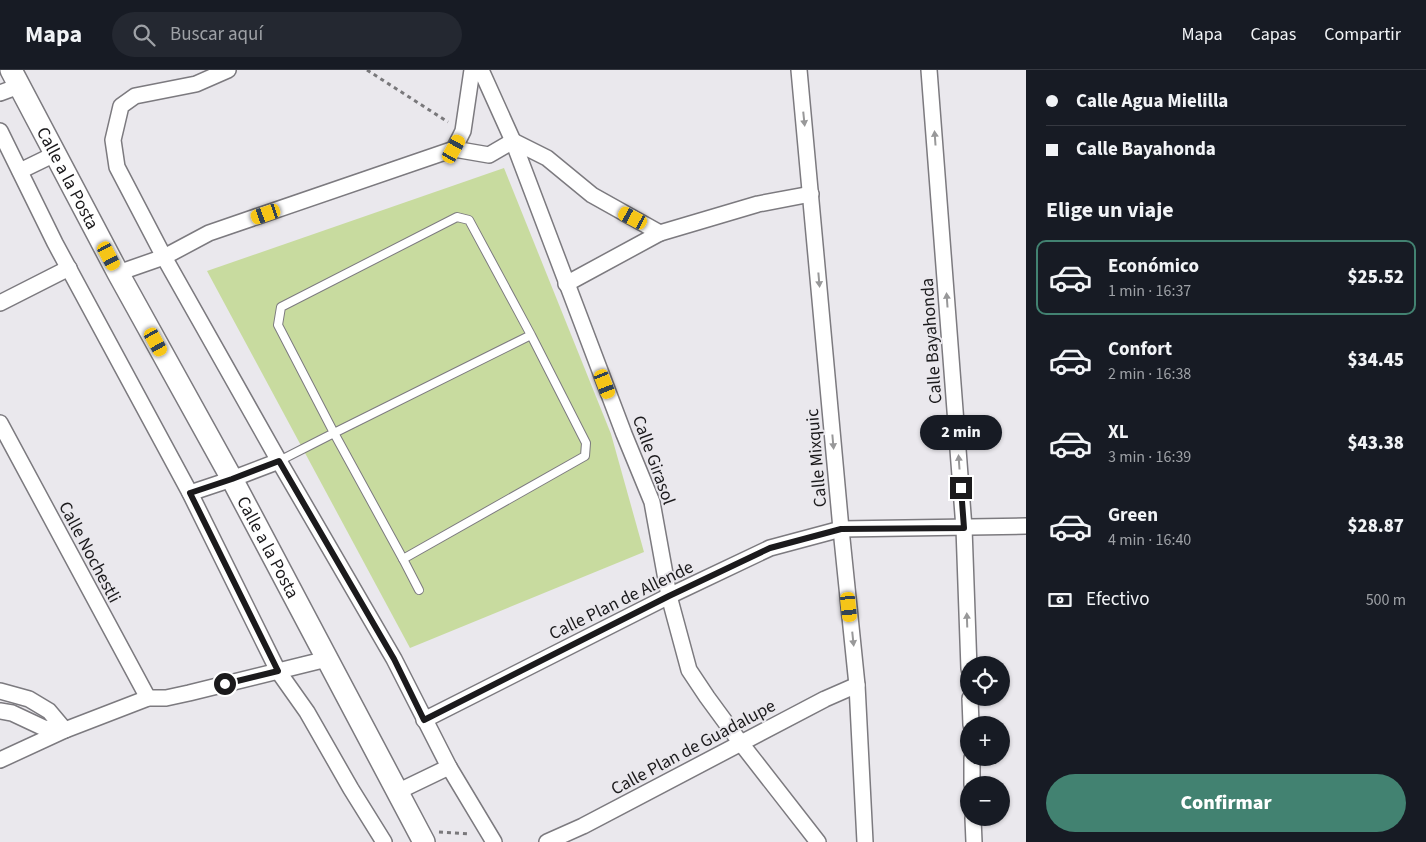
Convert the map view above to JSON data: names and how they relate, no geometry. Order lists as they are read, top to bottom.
{
  "streets": {
    "street": [
      "Calle a la Posta",
      "Calle Bayahonda",
      "Calle Mixquic",
      "Calle Girasol",
      "Calle Nochestli",
      "Calle Plan de Allende",
      "Calle Plan de Guadalupe"
    ]
  },
  "crossings": [
    ["Calle Bayahonda", "Calle Plan de Allende"],
    ["Calle Mixquic", "Calle Plan de Allende"],
    ["Calle Mixquic", "Calle Plan de Guadalupe"],
    ["Calle Girasol", "Calle Plan de Allende"],
    ["Calle Girasol", "Calle Plan de Guadalupe"]
  ],
  "one_way": ["Calle Bayahonda", "Calle Mixquic"],
  "page": {
    "header": "Mapa",
    "search": "Buscar aquí",
    "nav": ["Mapa", "Capas", "Compartir"],
    "banner": ["Calle Agua Mielilla", "Calle Bayahonda"],
    "heading": "Elige un viaje",
    "list": [
      {
        "name": "Económico",
        "note": "1 min · 16:37",
        "value": "$25.52"
      },
      {
        "name": "Confort",
        "note": "2 min · 16:38",
        "value": "$34.45"
      },
      {
        "name": "XL",
        "note": "3 min · 16:39",
        "value": "$43.38"
      },
      {
        "name": "Green",
        "note": "4 min · 16:40",
        "value": "$28.87"
      }
    ],
    "bubble": "2 min",
    "pay": ["Efectivo", "500 m"],
    "map_buttons": ["+", "−"],
    "buttons": "Confirmar"
  }
}
